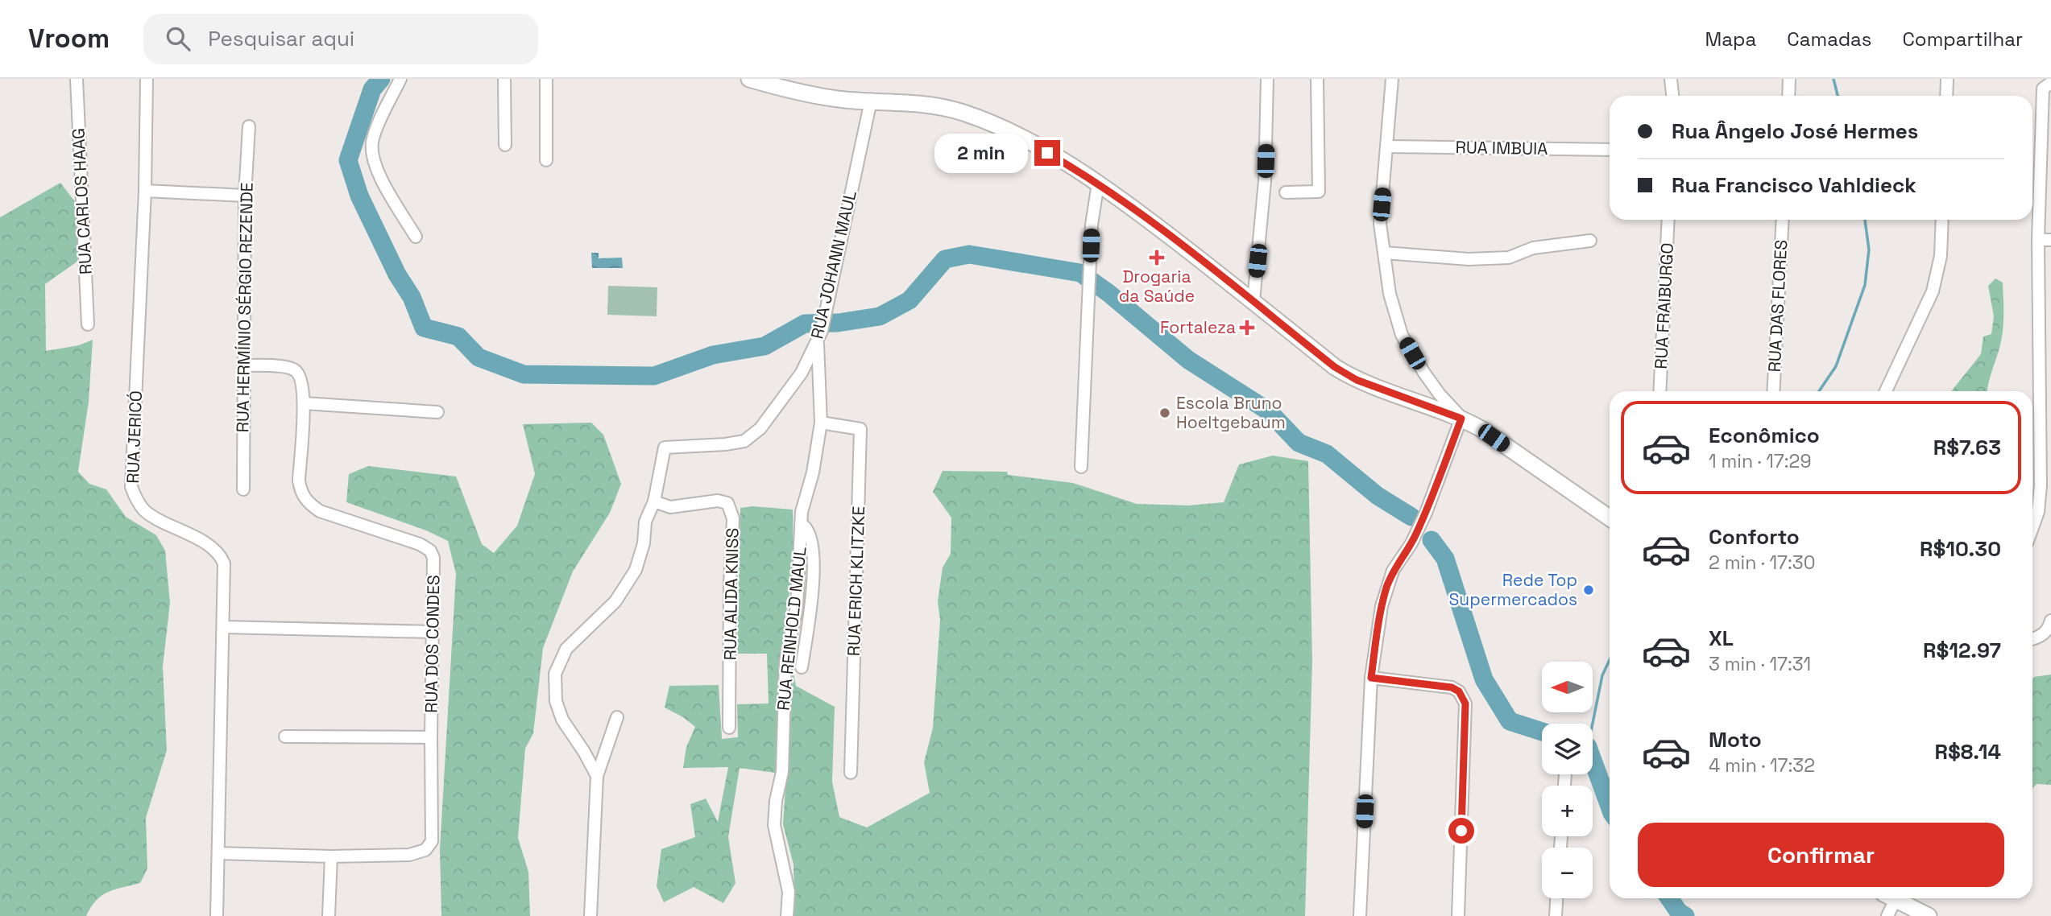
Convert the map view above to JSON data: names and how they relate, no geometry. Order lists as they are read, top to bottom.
{
  "streets": {
    "street": [
      "RUA IMBUIA",
      "RUA CARLOS HAAG",
      "RUA JOHANN MAUL",
      "RUA FRAIBURGO",
      "RUA DAS FLORES",
      "RUA HERMÍNIO SÉRGIO REZENDE",
      "RUA JERICÓ",
      "RUA ERICH KLITZKE",
      "RUA ALIDA KNISS",
      "RUA REINHOLD MAUL",
      "RUA DOS CONDES"
    ]
  },
  "crossings": [
    ["RUA JOHANN MAUL", "RUA ALIDA KNISS"],
    ["RUA JOHANN MAUL", "RUA REINHOLD MAUL"],
    ["RUA HERMÍNIO SÉRGIO REZENDE", "RUA DOS CONDES"],
    ["RUA JERICÓ", "RUA DOS CONDES"],
    ["RUA ERICH KLITZKE", "RUA REINHOLD MAUL"]
  ],
  "places": {
    "health": ["Drogaria da Saúde", "Fortaleza"],
    "other": ["Escola Bruno Hoeltgebaum", "Rede Top Supermercados"]
  },
  "north": "left",
  "page": {
    "header": "Vroom",
    "search": "Pesquisar aqui",
    "nav": ["Mapa", "Camadas", "Compartilhar"],
    "banner": ["Rua Ângelo José Hermes", "Rua Francisco Vahldieck"],
    "bubble": "2 min",
    "list": [
      {
        "name": "Econômico",
        "note": "1 min · 17:29",
        "value": "R$7.63"
      },
      {
        "name": "Conforto",
        "note": "2 min · 17:30",
        "value": "R$10.30"
      },
      {
        "name": "XL",
        "note": "3 min · 17:31",
        "value": "R$12.97"
      },
      {
        "name": "Moto",
        "note": "4 min · 17:32",
        "value": "R$8.14"
      }
    ],
    "map_buttons": ["+", "−"],
    "buttons": "Confirmar"
  }
}
